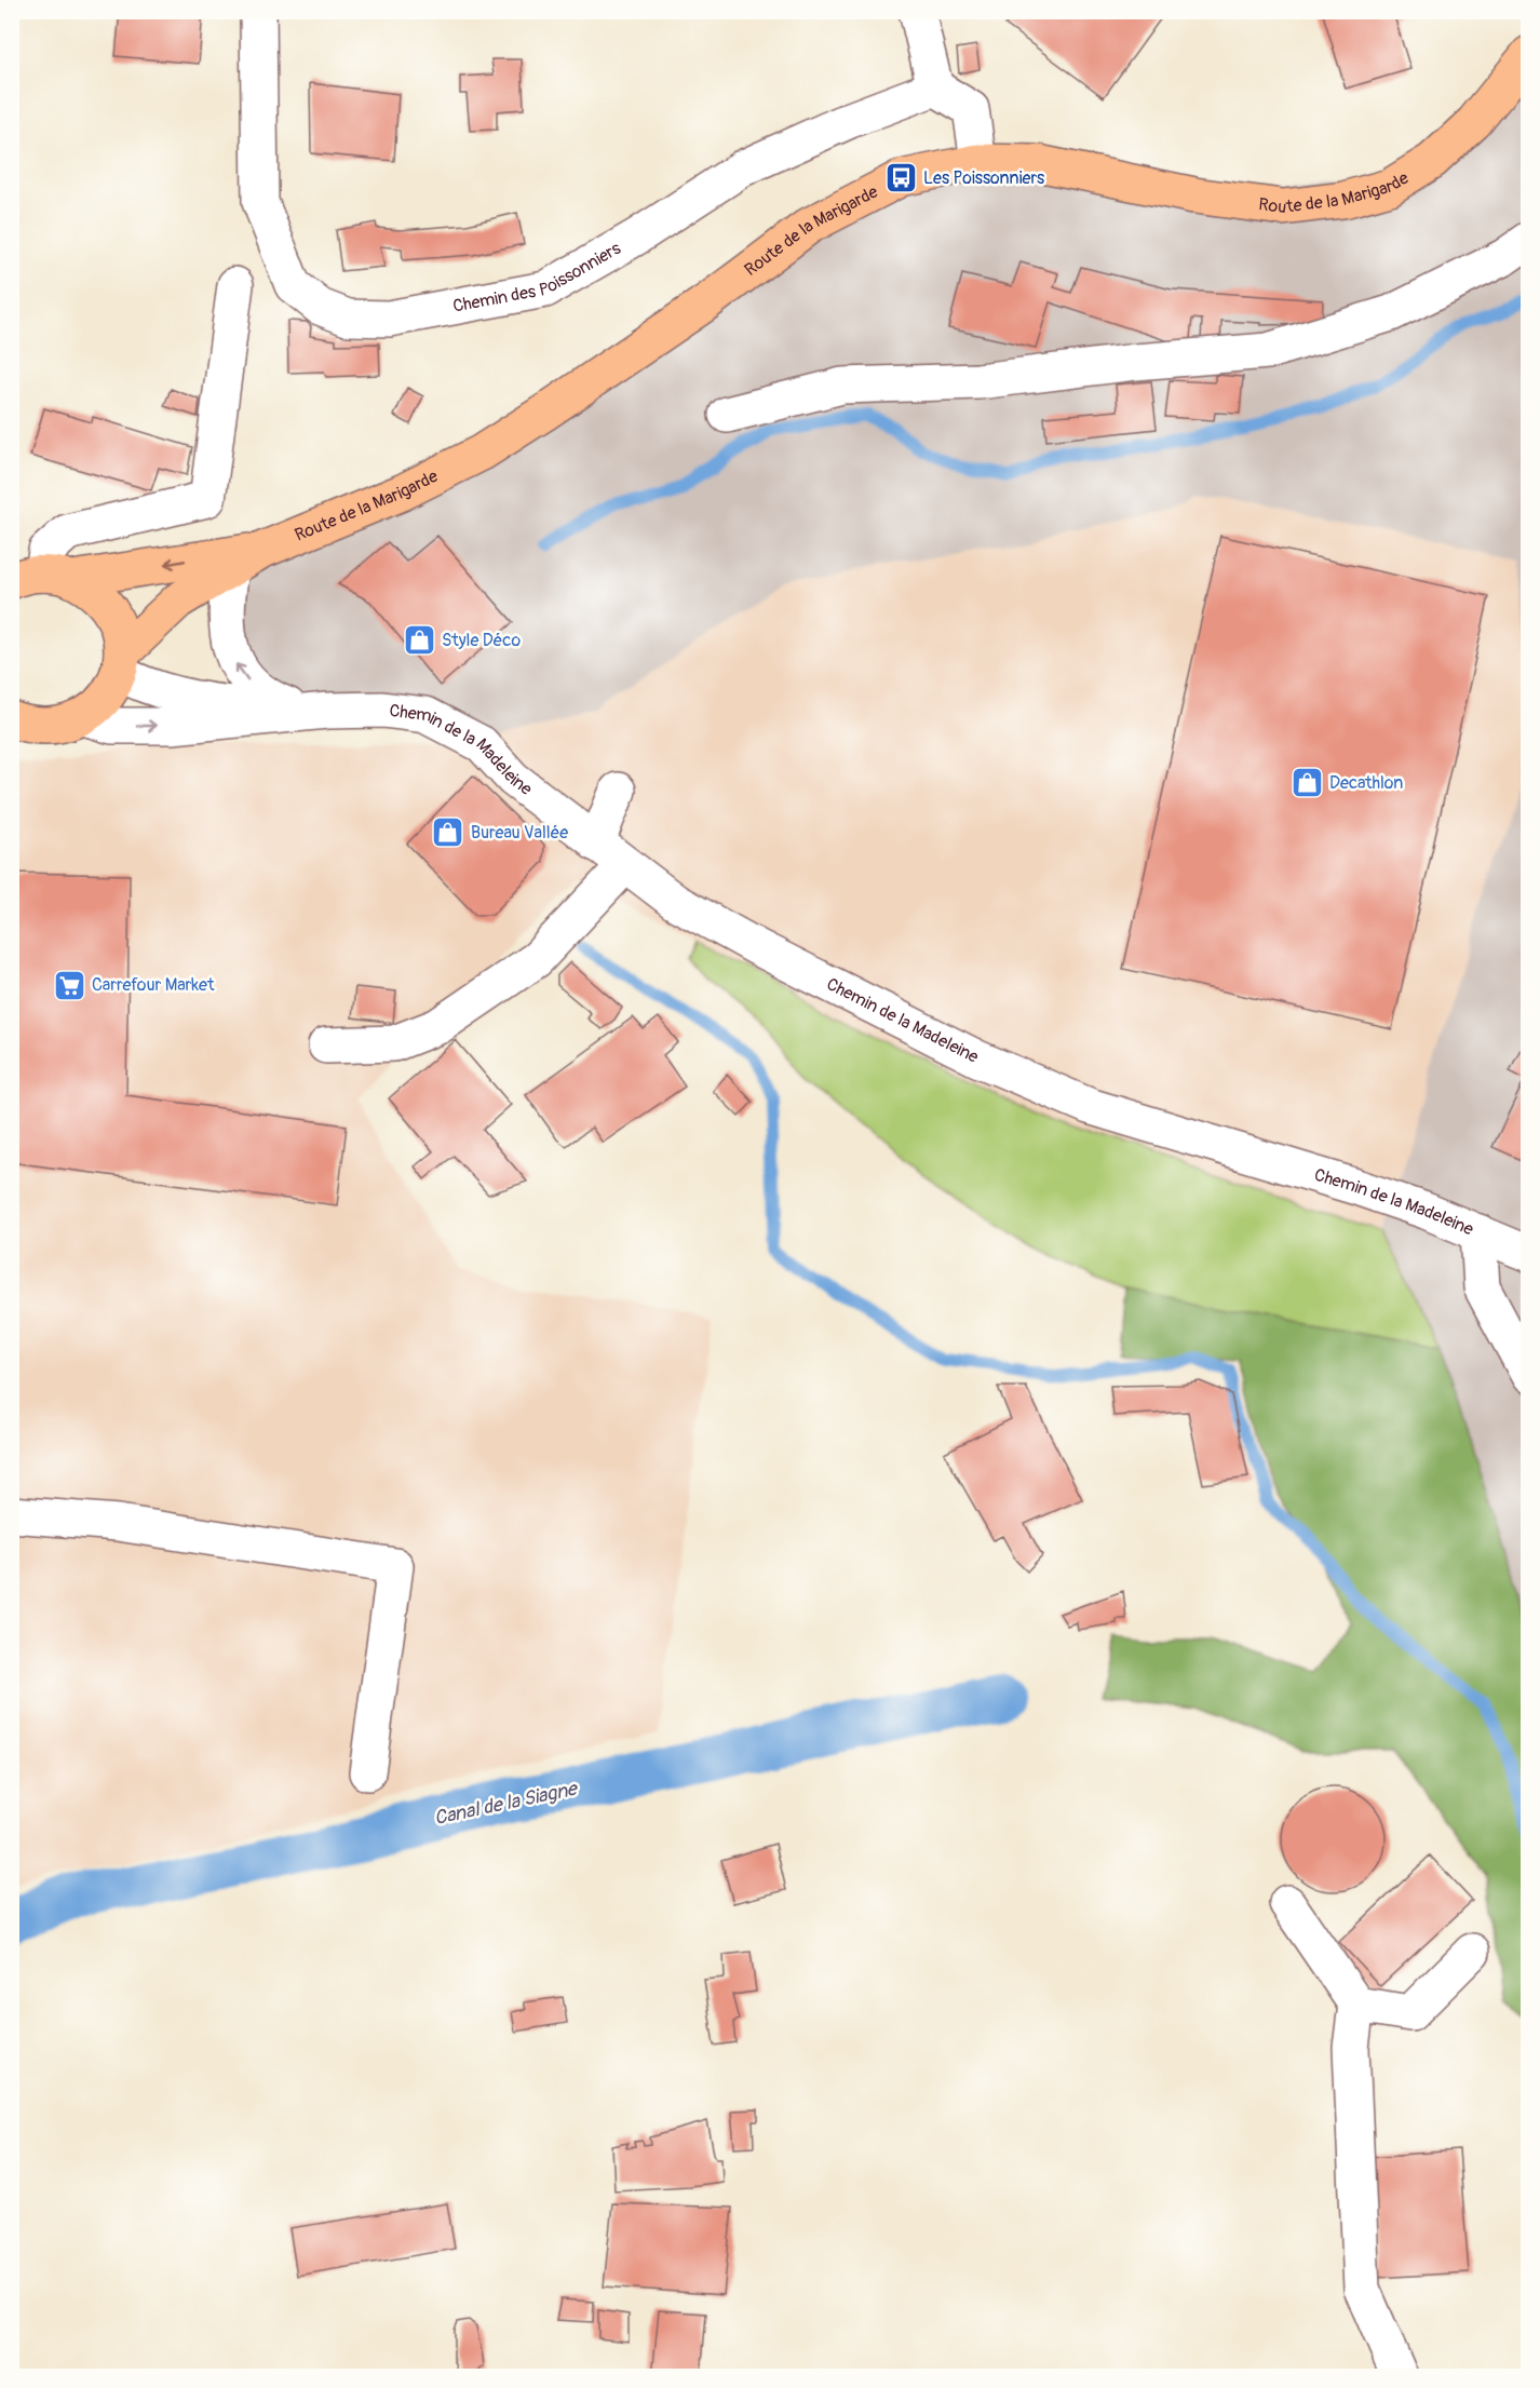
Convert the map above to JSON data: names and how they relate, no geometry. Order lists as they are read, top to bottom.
{
  "streets": {
    "main road": ["Route de la Marigarde"],
    "street": ["Chemin des Poissonniers", "Chemin de la Madeleine"]
  },
  "water": ["Canal de la Siagne"],
  "places": {
    "bus stop": ["Les Poissonniers"],
    "shop": ["Style Déco", "Decathlon", "Bureau Vallée"],
    "supermarket": ["Carrefour Market"]
  }
}
